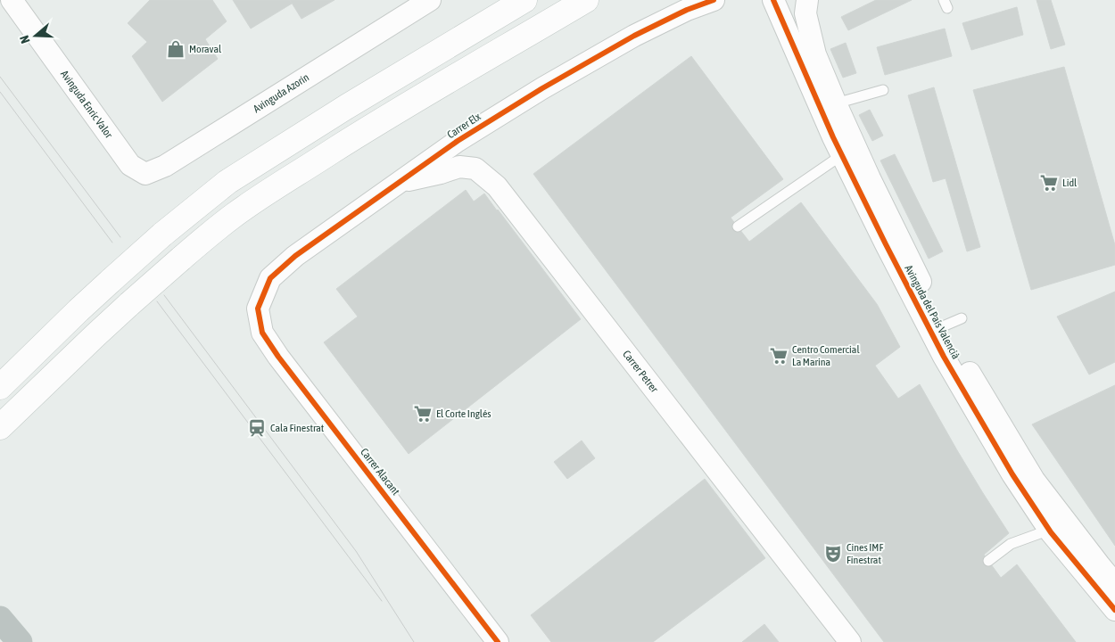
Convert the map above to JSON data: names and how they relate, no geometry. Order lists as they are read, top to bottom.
{
  "streets": {
    "street": [
      "Avinguda Azorin",
      "Avinguda Enric Valor",
      "Carrer Elx",
      "Avinguda del País Valencià",
      "Carrer Petrer",
      "Carrer Alacant"
    ]
  },
  "crossings": [
    ["Avinguda Azorin", "Avinguda Enric Valor"],
    ["Carrer Elx", "Carrer Petrer"],
    ["Carrer Elx", "Carrer Alacant"]
  ],
  "places": {
    "shop": ["Moraval"],
    "supermarket": ["Lidl", "Centro Comercial La Marina", "El Corte Inglés"],
    "station": ["Cala Finestrat"],
    "theatre": ["Cines IMF Finestrat"]
  },
  "north": "left"
}
